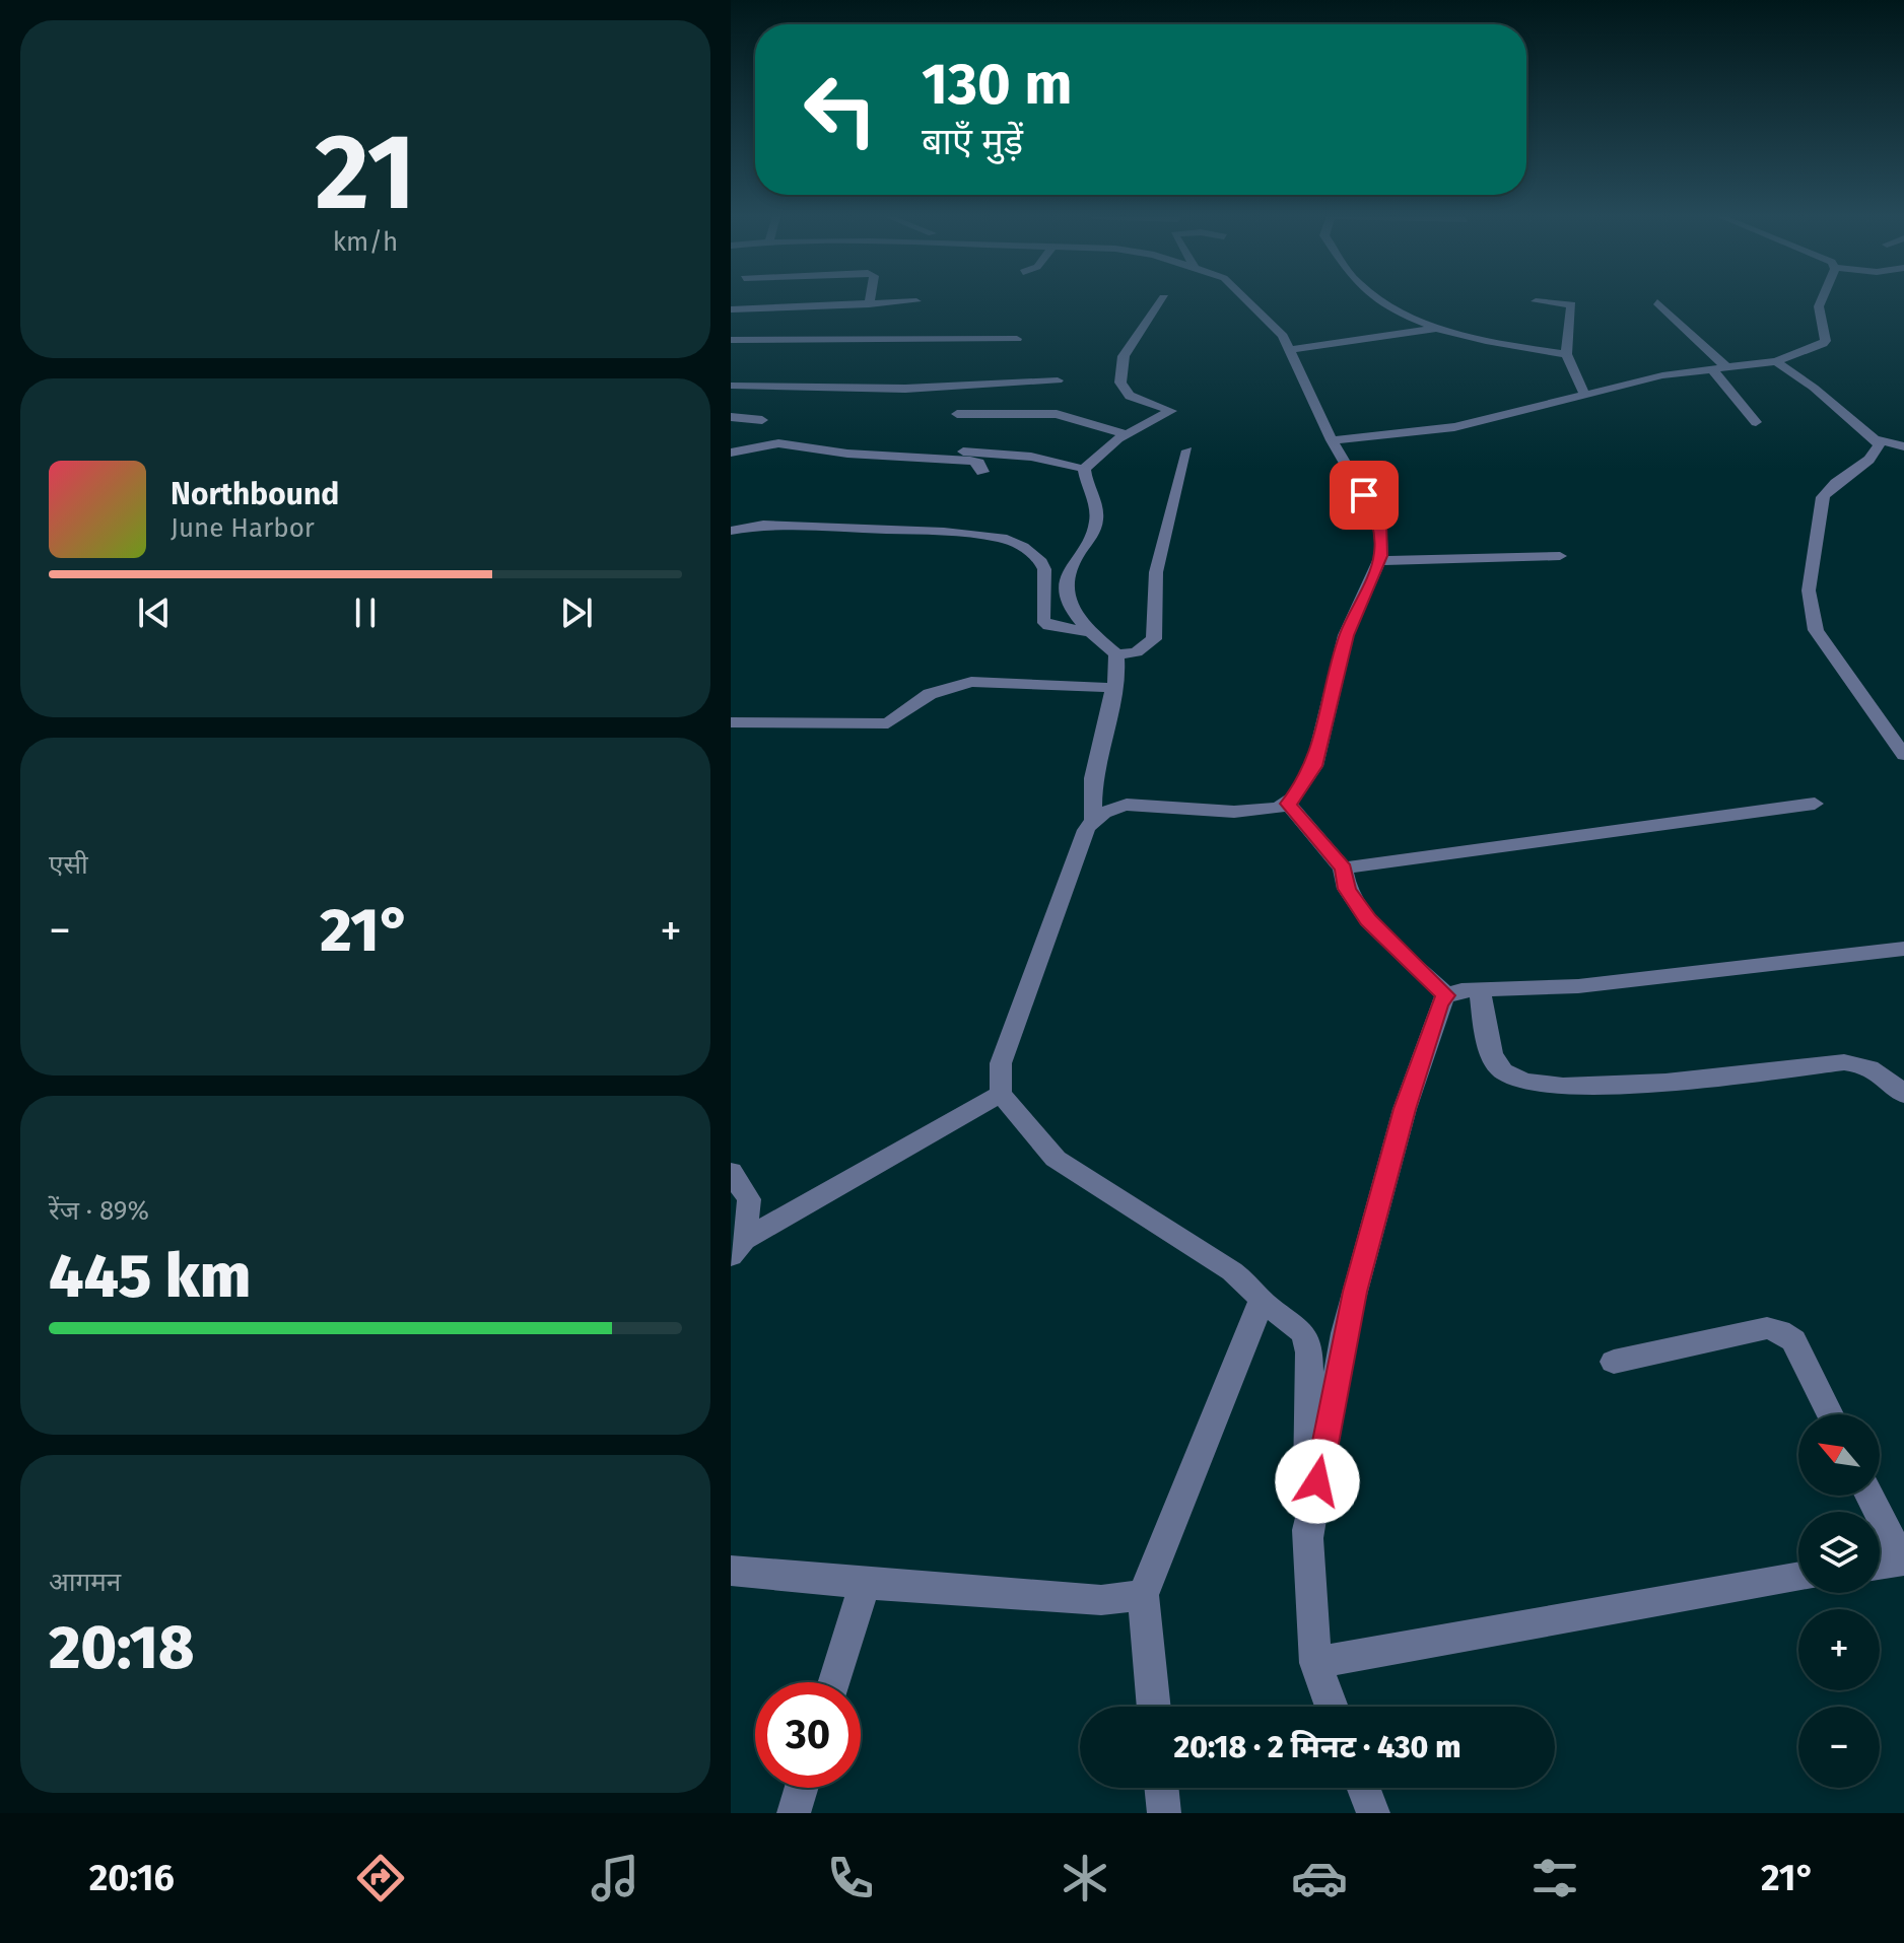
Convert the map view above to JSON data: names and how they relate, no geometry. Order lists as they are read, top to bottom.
{
  "north": "top left",
  "page": {
    "tile": [
      ["21", "km/h"],
      "एसी",
      ["रेंज · 89%", "445 km"],
      ["आगमन", "20:18"]
    ],
    "turn": ["130 m", "बाएँ मुड़ें"],
    "song": ["Northbound", "June Harbor"],
    "heat": ["−", "21°", "+"],
    "map_buttons": ["+", "−"],
    "limit": "30",
    "trip": "20:18 · 2 मिनट · 430 m",
    "tabs": ["20:16", "21°"]
  }
}
